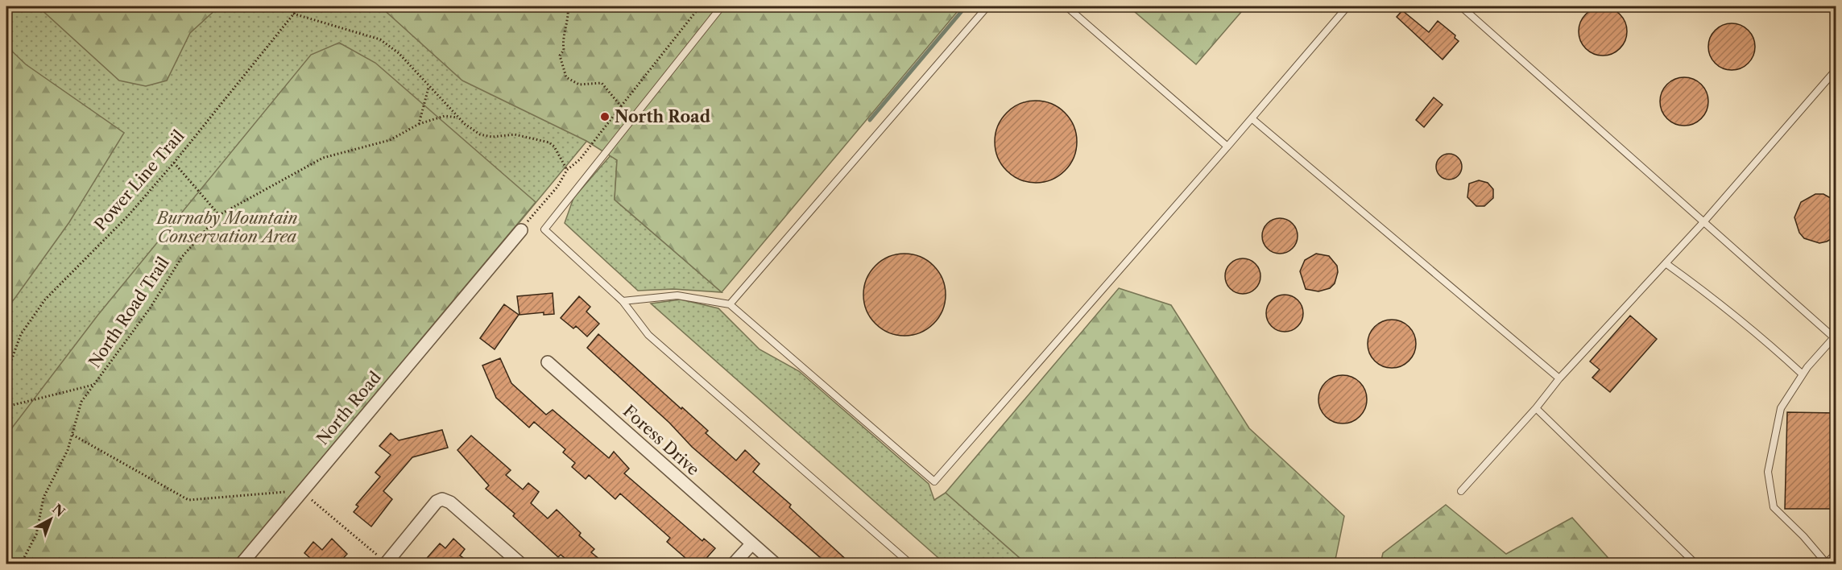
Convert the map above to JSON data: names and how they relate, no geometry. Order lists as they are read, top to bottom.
{
  "streets": {
    "street": ["North Road", "Foress Drive"],
    "path": ["Power Line Trail", "North Road Trail"]
  },
  "parks": ["Burnaby Mountain Conservation Area"],
  "places": ["North Road"],
  "north": "top right"
}
